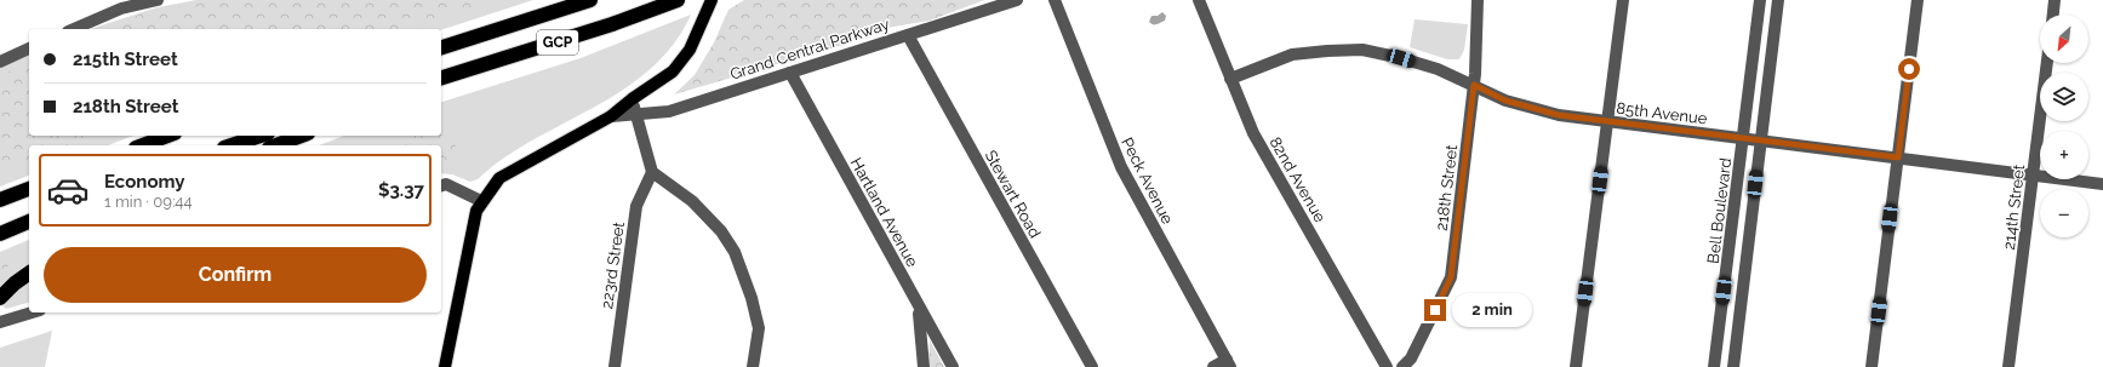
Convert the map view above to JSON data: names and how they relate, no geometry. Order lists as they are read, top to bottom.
{
  "streets": {
    "highway": ["GCP"],
    "street": [
      "Grand Central Parkway",
      "85th Avenue",
      "82nd Avenue",
      "Peck Avenue",
      "218th Street",
      "Stewart Road",
      "214th Street",
      "Bell Boulevard",
      "Hartland Avenue",
      "223rd Street"
    ]
  },
  "crossings": [
    ["Grand Central Parkway", "Stewart Road"],
    ["Grand Central Parkway", "Hartland Avenue"],
    ["85th Avenue", "82nd Avenue"],
    ["85th Avenue", "218th Street"],
    ["85th Avenue", "214th Street"],
    ["85th Avenue", "Bell Boulevard"]
  ],
  "north": "bottom left",
  "page": {
    "map_buttons": ["+", "−"],
    "banner": ["215th Street", "218th Street"],
    "list": [
      {
        "name": "Economy",
        "note": "1 min · 09:44",
        "value": "$3.37"
      }
    ],
    "buttons": "Confirm",
    "bubble": "2 min"
  }
}
